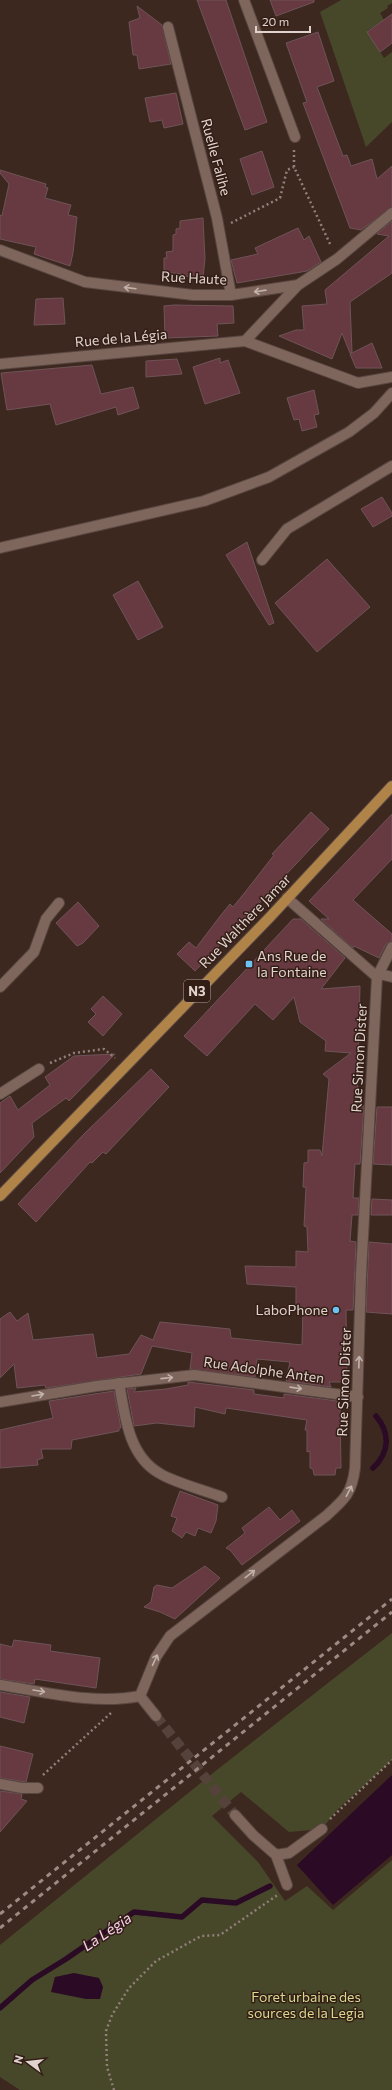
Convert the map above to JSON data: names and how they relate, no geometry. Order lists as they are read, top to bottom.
{
  "streets": {
    "main road": ["Rue Walthère Jamar", "N3"],
    "street": [
      "Ruelle Falihe",
      "Rue Haute",
      "Rue de la Légia",
      "Rue Simon Dister",
      "Rue Adolphe Anten"
    ]
  },
  "crossings": [
    ["Ruelle Falihe", "Rue Haute"],
    ["Rue Simon Dister", "Rue Adolphe Anten"]
  ],
  "one_way": ["Rue Haute", "Rue Simon Dister", "Rue Adolphe Anten"],
  "water": ["La Légia"],
  "parks": ["Foret urbaine des sources de la Legia"],
  "places": {
    "transit": ["Ans Rue de la Fontaine"],
    "other": ["LaboPhone"]
  },
  "scale_bar": "20 m",
  "north": "left"
}
